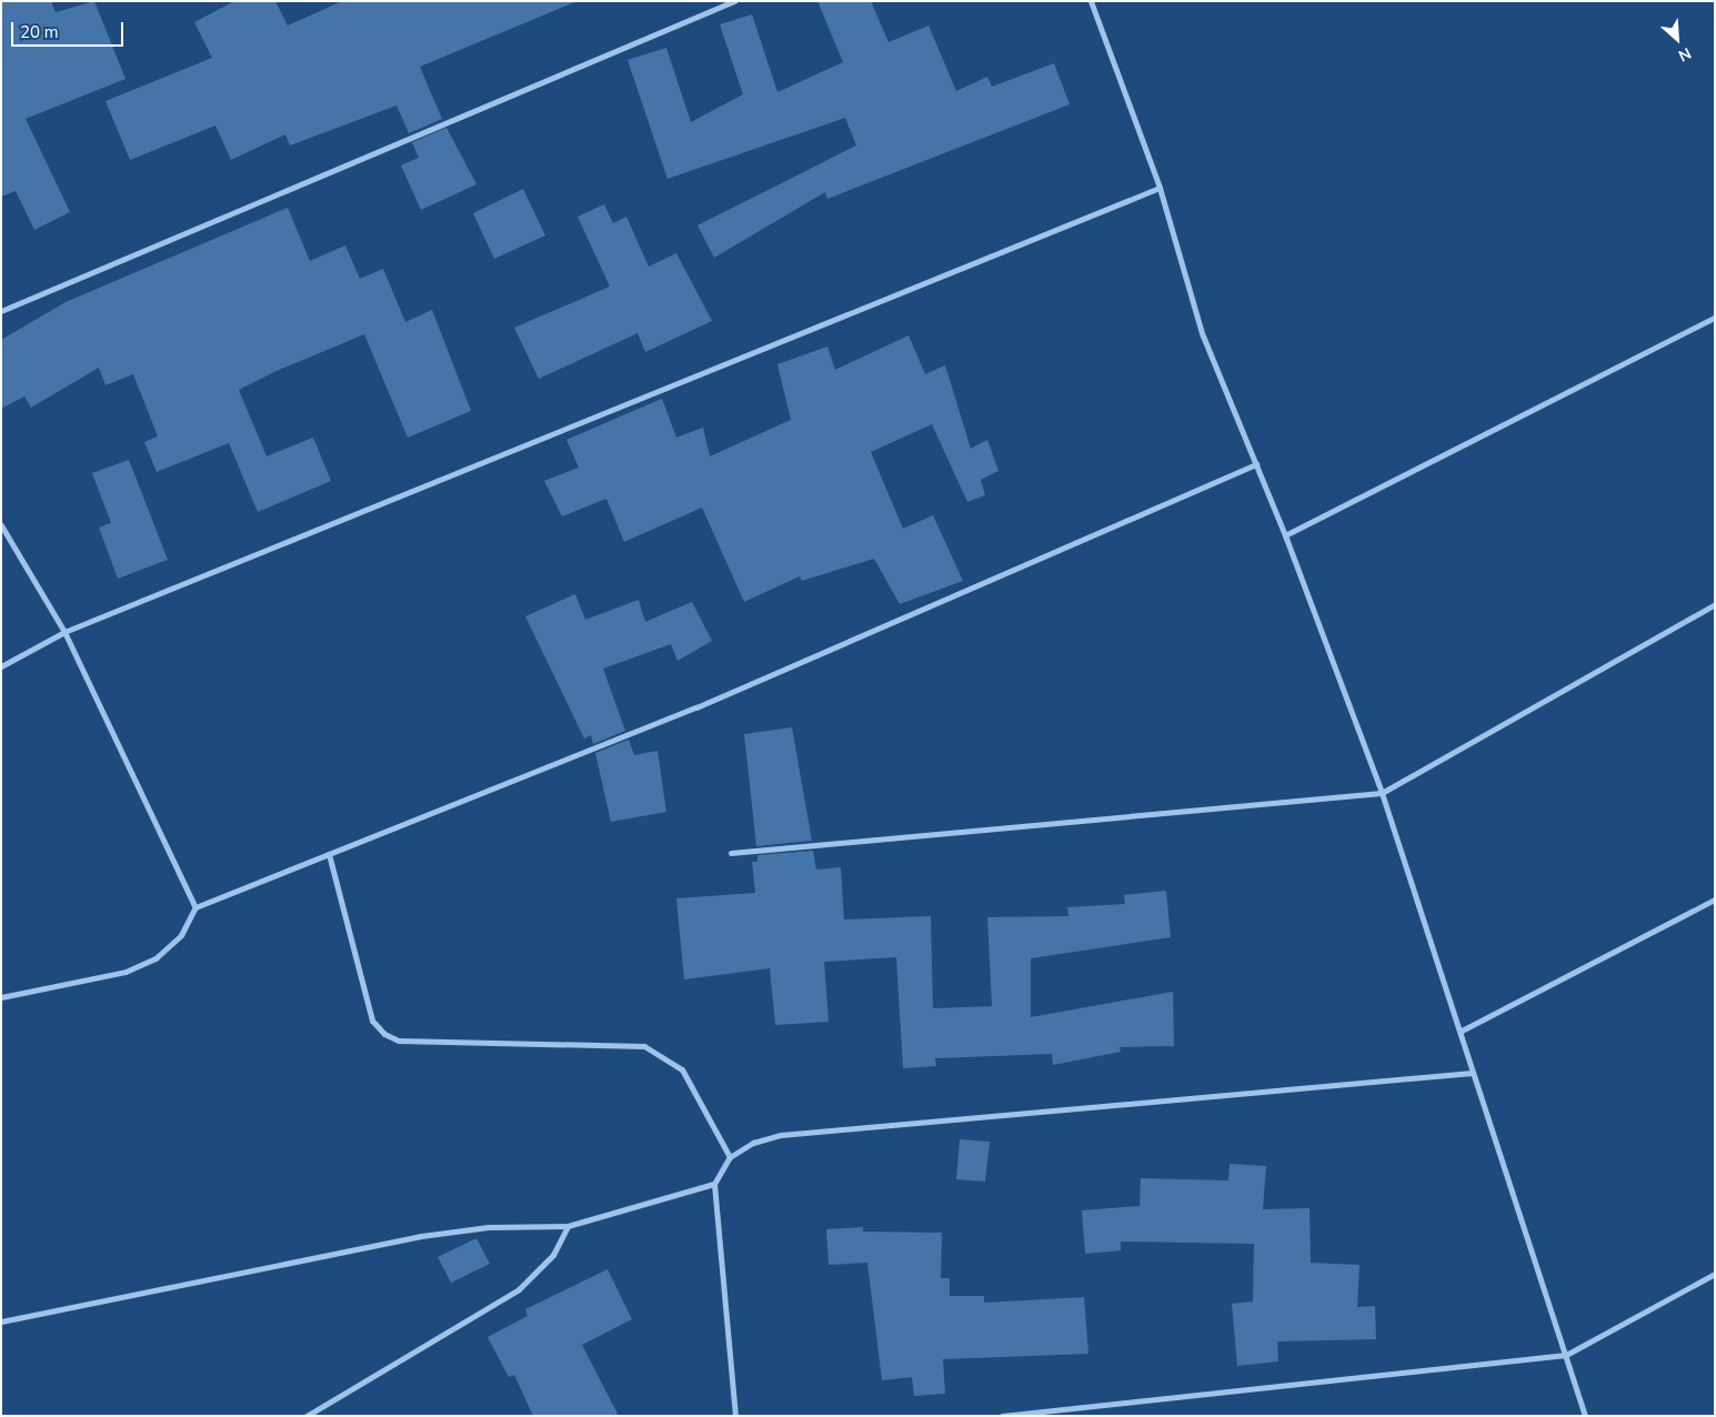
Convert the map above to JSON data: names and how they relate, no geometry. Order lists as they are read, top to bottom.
{
  "scale_bar": "20 m",
  "north": "bottom right"
}
